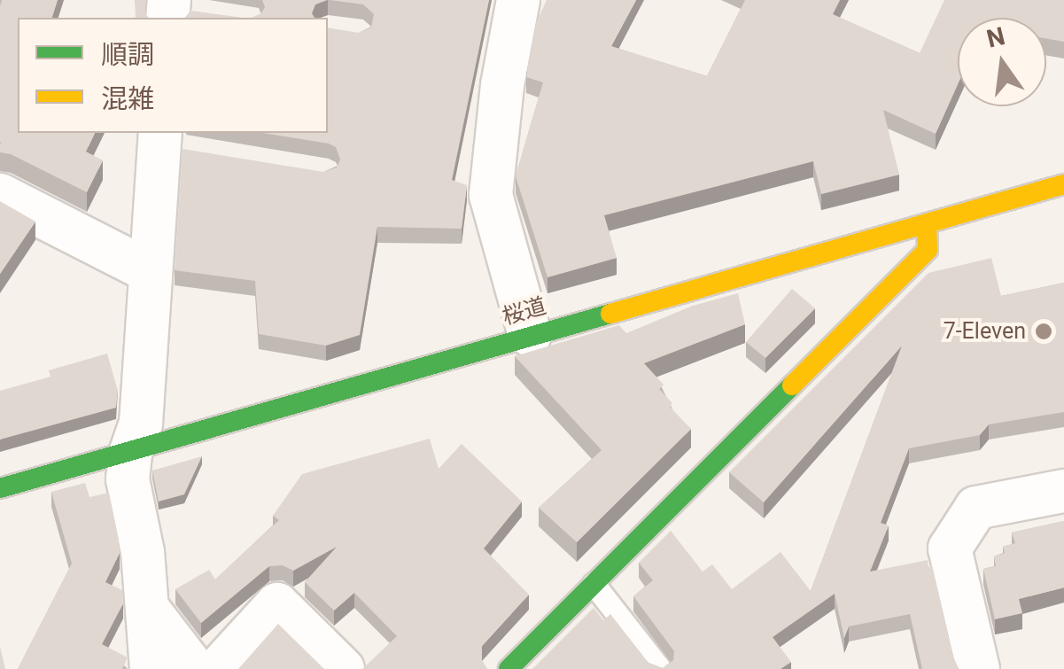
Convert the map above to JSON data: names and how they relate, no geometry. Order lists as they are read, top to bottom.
{
  "streets": {
    "street": ["桜道"]
  },
  "places": ["7-Eleven"],
  "legend": ["順調", "混雑"],
  "north": "top"
}
